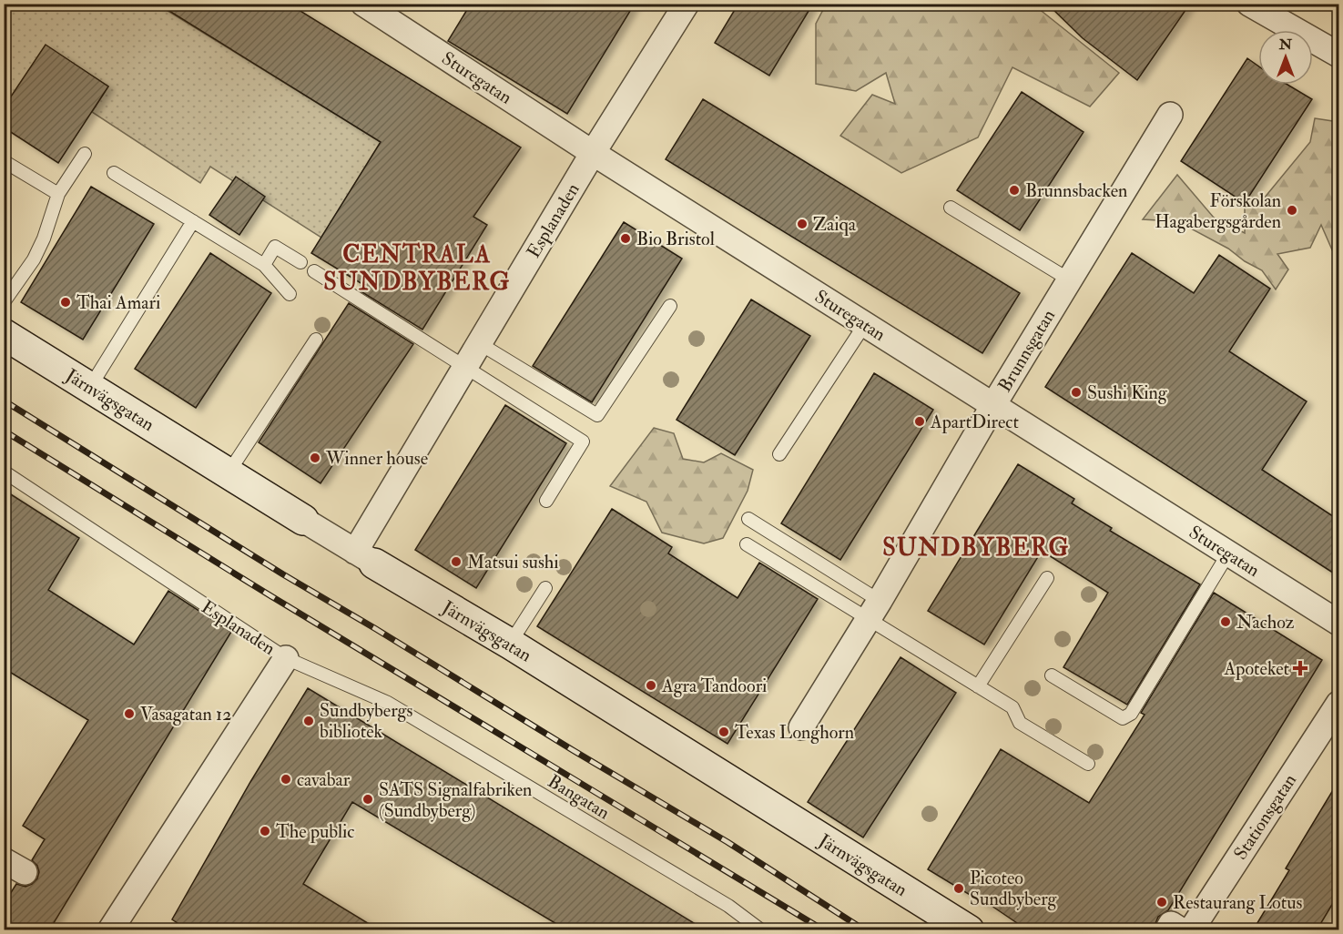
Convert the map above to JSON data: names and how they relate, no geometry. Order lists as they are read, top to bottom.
{
  "streets": {
    "street": [
      "Sturegatan",
      "Esplanaden",
      "Brunnsgatan",
      "Järnvägsgatan",
      "Stationsgatan"
    ],
    "lane": ["Bangatan"]
  },
  "crossings": [
    ["Sturegatan", "Esplanaden"],
    ["Sturegatan", "Brunnsgatan"],
    ["Esplanaden", "Järnvägsgatan"],
    ["Esplanaden", "Bangatan"]
  ],
  "districts": ["CENTRALA SUNDBYBERG", "SUNDBYBERG"],
  "places": {
    "other": [
      "Brunnsbacken",
      "Förskolan Hagabergsgården",
      "Zaiqa",
      "Bio Bristol",
      "Thai Amari",
      "Sushi King",
      "ApartDirect",
      "Winner house",
      "Matsui sushi",
      "Nachoz",
      "Agra Tandoori",
      "Vasagatan 12",
      "Sundbybergs bibliotek",
      "Texas Longhorn",
      "cavabar",
      "SATS Signalfabriken (Sundbyberg)",
      "The public",
      "Picoteo Sundbyberg",
      "Restaurang Lotus"
    ],
    "health": ["Apoteket"]
  },
  "north": "top"
}
